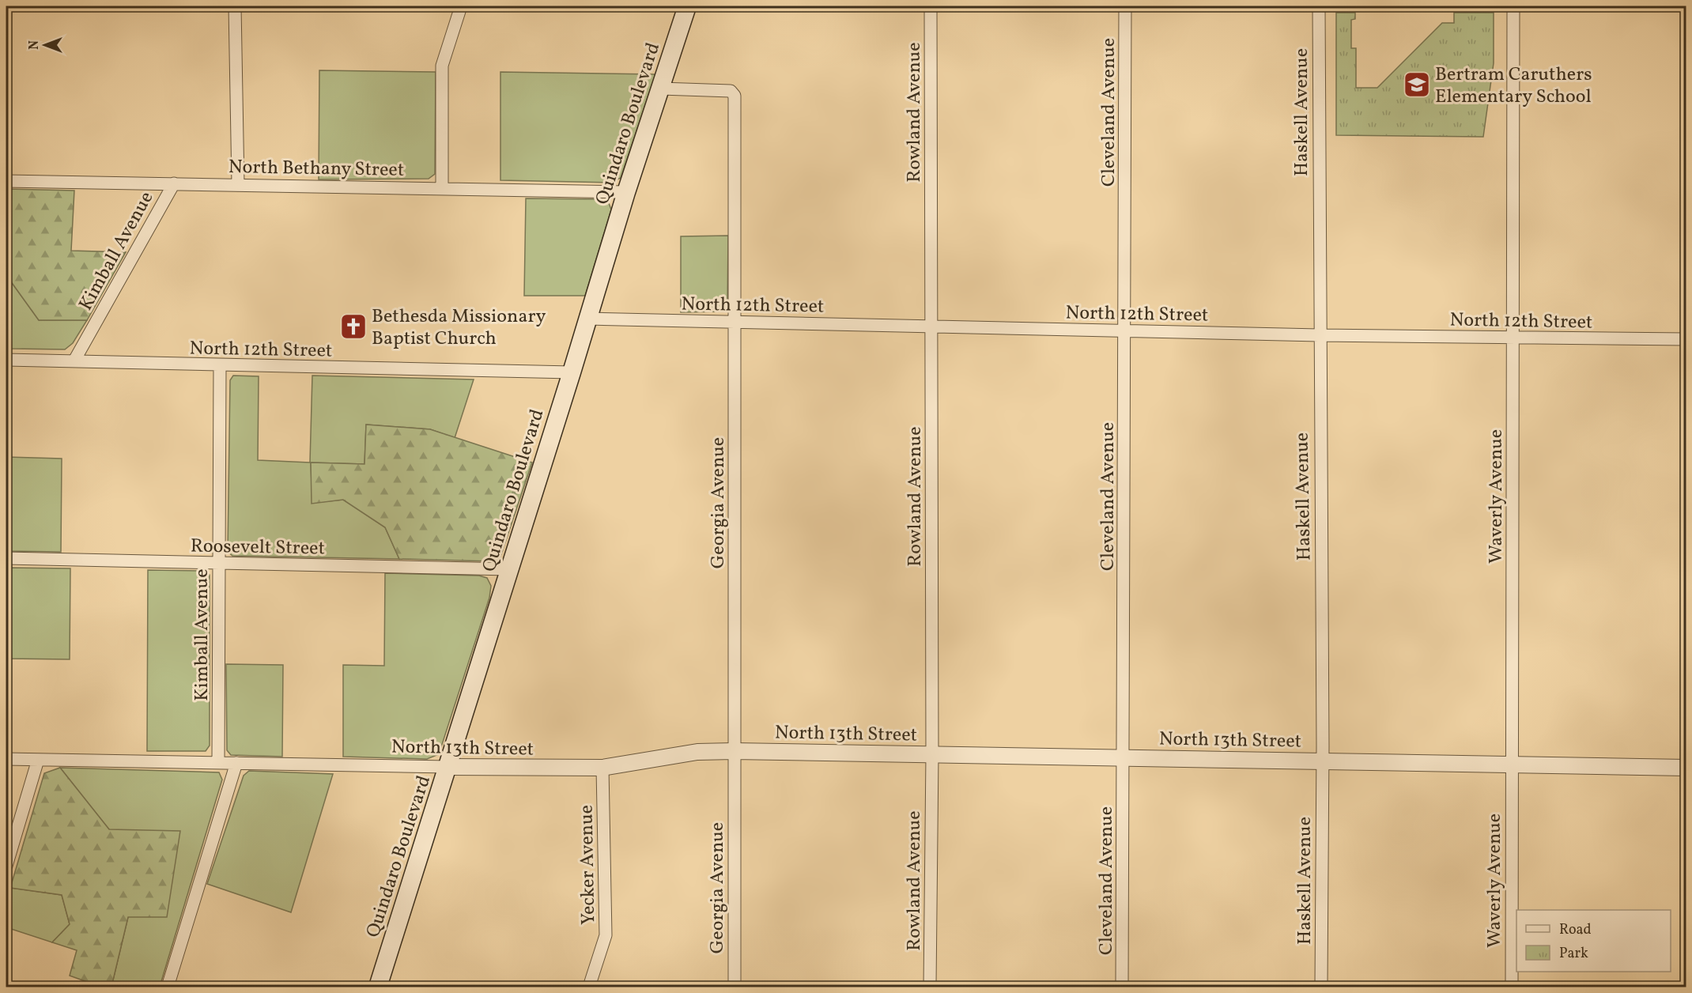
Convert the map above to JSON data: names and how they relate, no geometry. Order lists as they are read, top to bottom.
{
  "streets": {
    "main road": ["Quindaro Boulevard"],
    "street": [
      "Rowland Avenue",
      "Cleveland Avenue",
      "Haskell Avenue",
      "North Bethany Street",
      "Kimball Avenue",
      "North 12th Street",
      "Waverly Avenue",
      "Georgia Avenue",
      "Roosevelt Street",
      "North 13th Street",
      "Yecker Avenue"
    ]
  },
  "crossings": [
    ["Rowland Avenue", "North 12th Street"],
    ["Rowland Avenue", "North 13th Street"],
    ["Cleveland Avenue", "North 12th Street"],
    ["Cleveland Avenue", "North 13th Street"],
    ["Haskell Avenue", "North 12th Street"],
    ["Haskell Avenue", "North 13th Street"],
    ["Quindaro Boulevard", "North Bethany Street"],
    ["Quindaro Boulevard", "North 12th Street"],
    ["Quindaro Boulevard", "Georgia Avenue"],
    ["Quindaro Boulevard", "Roosevelt Street"],
    ["Quindaro Boulevard", "North 13th Street"],
    ["North Bethany Street", "Kimball Avenue"],
    ["Kimball Avenue", "North 12th Street"],
    ["Kimball Avenue", "Roosevelt Street"],
    ["Kimball Avenue", "North 13th Street"],
    ["North 12th Street", "Waverly Avenue"],
    ["North 12th Street", "Georgia Avenue"],
    ["Waverly Avenue", "North 13th Street"],
    ["Georgia Avenue", "North 13th Street"],
    ["North 13th Street", "Yecker Avenue"]
  ],
  "places": {
    "school or university": ["Bertram Caruthers Elementary School"],
    "church": ["Bethesda Missionary Baptist Church"]
  },
  "legend": ["Road", "Park"],
  "north": "left"
}
